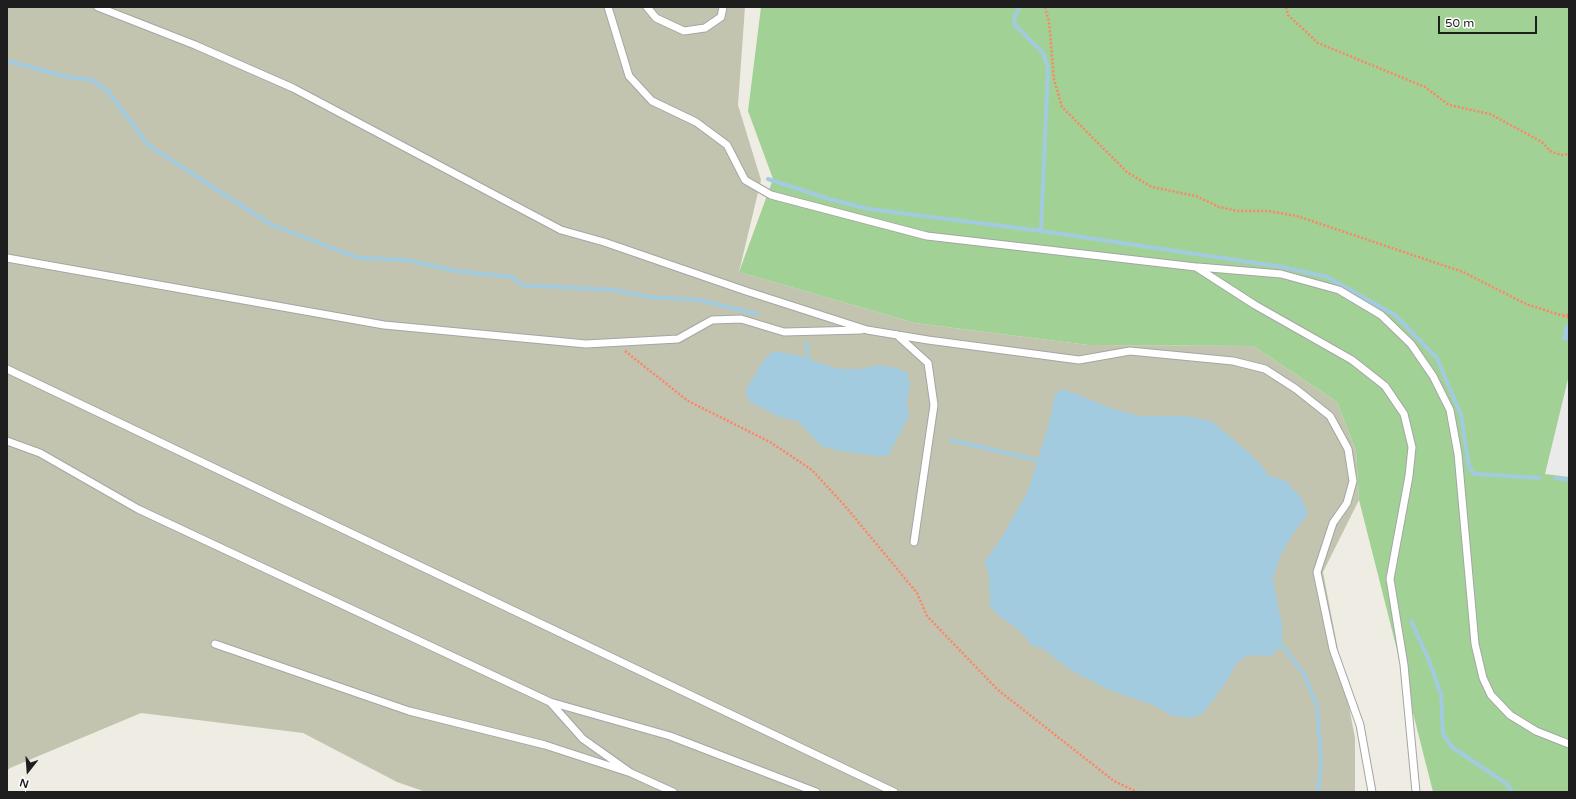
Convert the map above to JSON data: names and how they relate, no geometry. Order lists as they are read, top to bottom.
{
  "scale_bar": "50 m",
  "north": "bottom"
}
